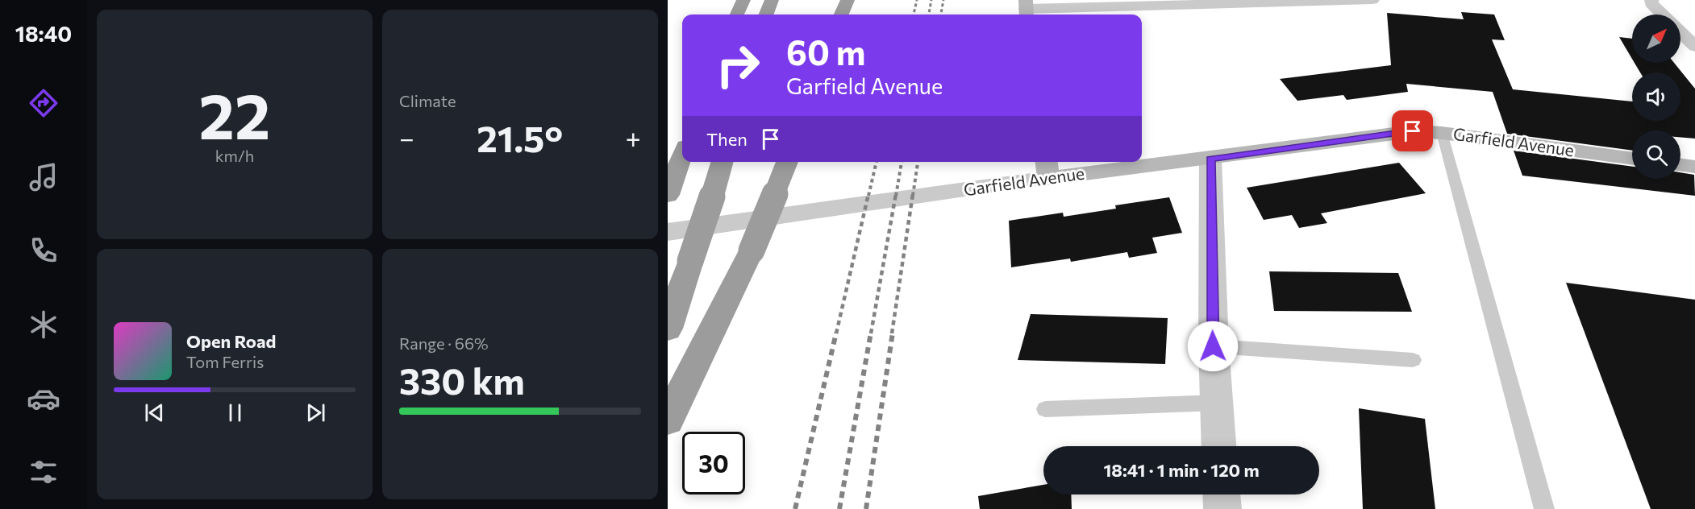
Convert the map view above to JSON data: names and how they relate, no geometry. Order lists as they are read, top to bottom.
{
  "streets": {
    "main road": ["Garfield Avenue"]
  },
  "north": "top right",
  "page": {
    "tabs": "18:40",
    "tile": [
      ["22", "km/h"],
      "Climate",
      ["Range · 66%", "330 km"]
    ],
    "turn": ["60 m", "Garfield Avenue"],
    "then": "Then",
    "heat": ["−", "21.5°", "+"],
    "song": ["Open Road", "Tom Ferris"],
    "limit": "30",
    "trip": "18:41 · 1 min · 120 m"
  }
}
